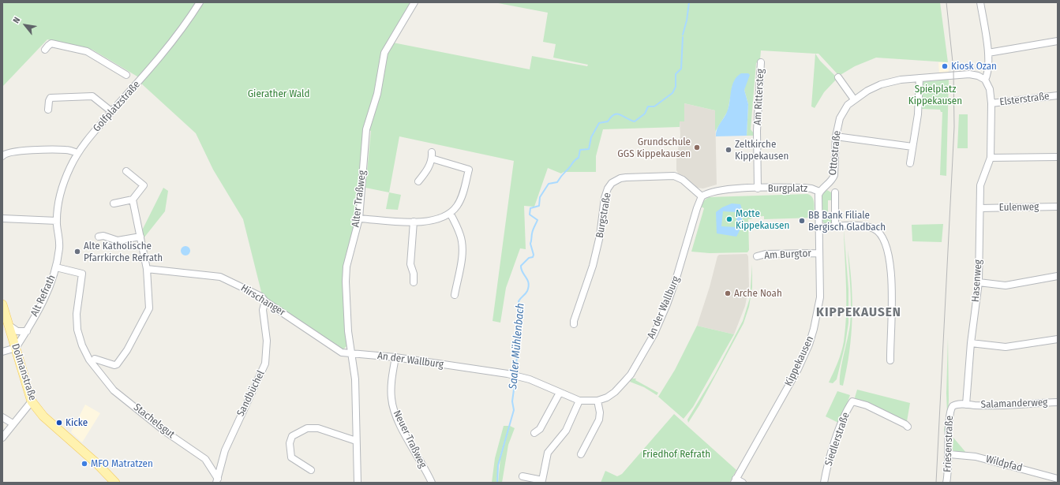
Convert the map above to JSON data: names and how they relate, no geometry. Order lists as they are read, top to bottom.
{
  "streets": {
    "main road": ["Dolmanstraße"],
    "street": [
      "Am Rittersteg",
      "Elsterstraße",
      "Golfplatzstraße",
      "Ottostraße",
      "Burgplatz",
      "Alter Traßweg",
      "Eulenweg",
      "Burgstraße",
      "Am Burgtor",
      "Hasenweg",
      "Alt Refrath",
      "Hirschanger",
      "An der Wallburg",
      "Kippekausen",
      "Sandbüchel",
      "Salamanderweg",
      "Stachelsgut",
      "Neuer Traßweg",
      "Siedlerstraße",
      "Friesenstraße",
      "Wildpfad"
    ]
  },
  "crossings": [
    ["Am Rittersteg", "Burgplatz"],
    ["Elsterstraße", "Hasenweg"],
    ["Golfplatzstraße", "Alt Refrath"],
    ["Ottostraße", "Burgplatz"],
    ["Ottostraße", "Hasenweg"],
    ["Burgplatz", "Kippekausen"],
    ["Alter Traßweg", "Hirschanger"],
    ["Alter Traßweg", "An der Wallburg"],
    ["Eulenweg", "Hasenweg"],
    ["Burgstraße", "An der Wallburg"],
    ["Am Burgtor", "Kippekausen"],
    ["Hasenweg", "Salamanderweg"],
    ["Alt Refrath", "Dolmanstraße"],
    ["Alt Refrath", "Stachelsgut"],
    ["Hirschanger", "An der Wallburg"],
    ["Hirschanger", "Sandbüchel"],
    ["An der Wallburg", "Neuer Traßweg"],
    ["Sandbüchel", "Stachelsgut"],
    ["Salamanderweg", "Friesenstraße"],
    ["Friesenstraße", "Wildpfad"]
  ],
  "districts": ["KIPPEKAUSEN"],
  "water": ["Saaler Mühlenbach"],
  "parks": ["Spielplatz Kippekausen", "Gierather Wald", "Friedhof Refrath"],
  "places": [
    "Kiosk Ozan",
    "Grundschule GGS Kippekausen",
    "Zeltkirche Kippekausen",
    "Motte Kippekausen",
    "BB Bank Filiale Bergisch Gladbach",
    "Alte Katholische Pfarrkirche Refrath",
    "Arche Noah",
    "Kicke",
    "MFO Matratzen"
  ],
  "north": "top left"
}
